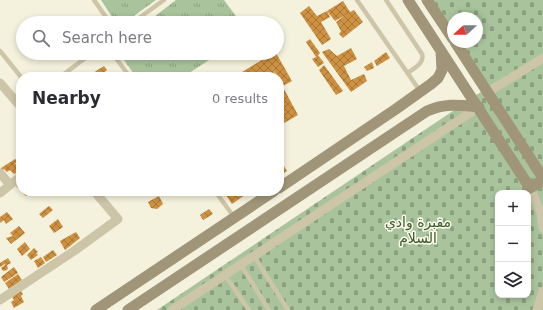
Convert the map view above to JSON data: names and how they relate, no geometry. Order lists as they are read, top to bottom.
{
  "parks": ["مقبرة وادي السلام"],
  "north": "left",
  "page": {
    "search": "Search here",
    "heading": ["Nearby", "0 results"],
    "map_buttons": ["+", "−"]
  }
}
